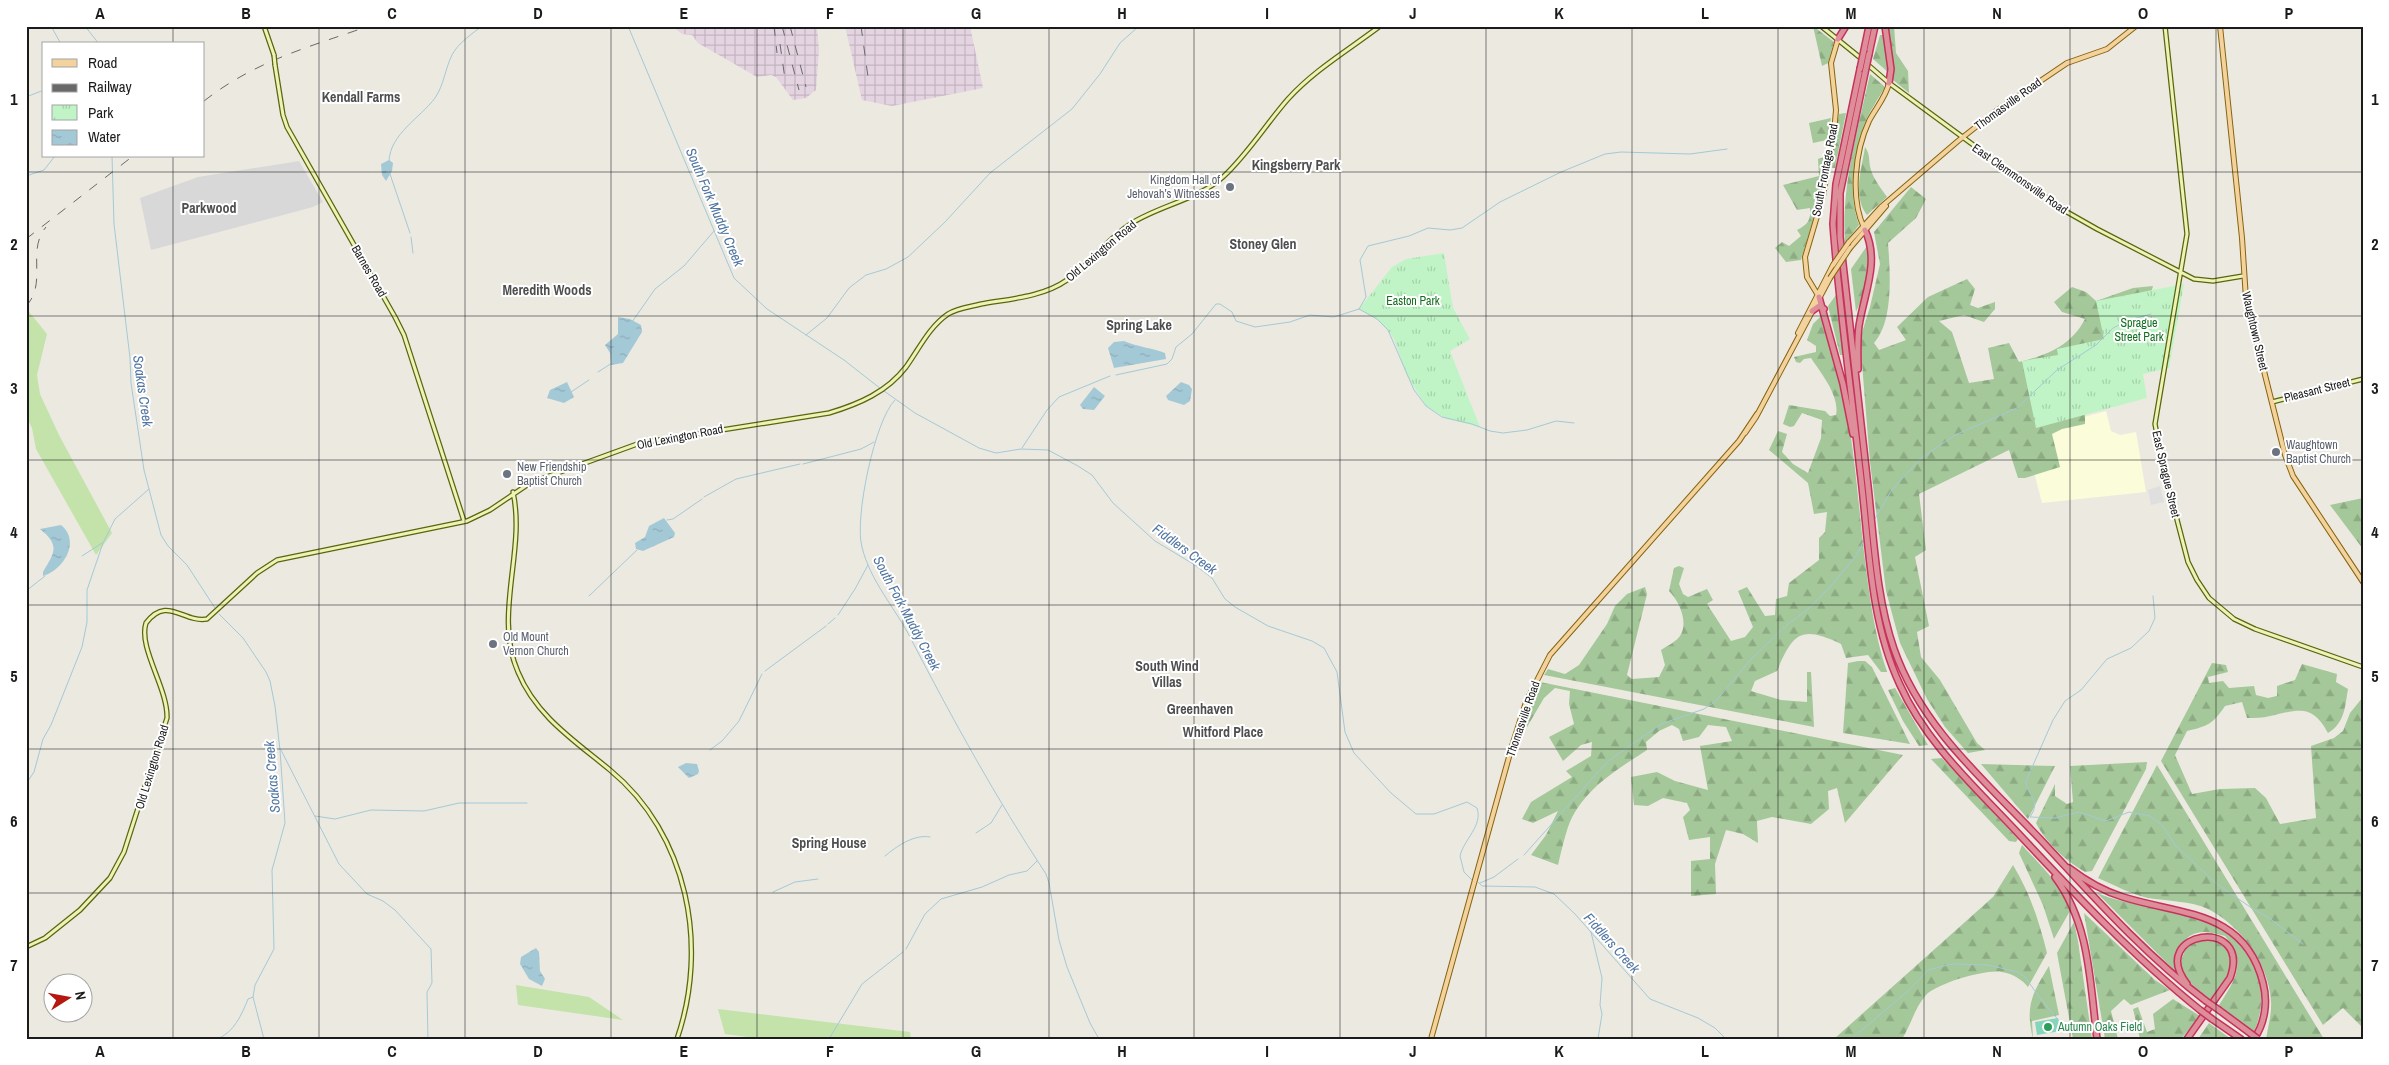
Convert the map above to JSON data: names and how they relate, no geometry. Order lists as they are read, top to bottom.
{
  "streets": {
    "main road": ["Thomasville Road", "South Frontage Road", "Waughtown Street"],
    "street": [
      "East Clemmonsville Road",
      "Old Lexington Road",
      "Barnes Road",
      "Pleasant Street",
      "East Sprague Street"
    ]
  },
  "crossings": [
    ["Thomasville Road", "South Frontage Road"],
    ["Thomasville Road", "East Clemmonsville Road"],
    ["South Frontage Road", "East Clemmonsville Road"],
    ["East Clemmonsville Road", "Waughtown Street"],
    ["East Clemmonsville Road", "East Sprague Street"],
    ["Old Lexington Road", "Barnes Road"],
    ["Waughtown Street", "Pleasant Street"]
  ],
  "districts": [
    "Kendall Farms",
    "Kingsberry Park",
    "Parkwood",
    "Stoney Glen",
    "Meredith Woods",
    "Spring Lake",
    "South Wind Villas",
    "Greenhaven",
    "Whitford Place",
    "Spring House"
  ],
  "water": ["South Fork Muddy Creek", "Soakas Creek", "Fiddlers Creek"],
  "parks": ["Easton Park", "Sprague Street Park"],
  "places": [
    "Kingdom Hall of Jehovah’s Witnesses",
    "Waughtown Baptist Church",
    "New Friendship Baptist Church",
    "Old Mount Vernon Church",
    "Autumn Oaks Field"
  ],
  "legend": [
    "Road",
    "Railway",
    "Park",
    "Water"
  ],
  "north": "right",
  "grid": {
    "columns": [
      "A",
      "B",
      "C",
      "D",
      "E",
      "F",
      "G",
      "H",
      "I",
      "J",
      "K",
      "L",
      "M",
      "N",
      "O",
      "P"
    ],
    "rows": [
      "1",
      "2",
      "3",
      "4",
      "5",
      "6",
      "7"
    ]
  }
}
